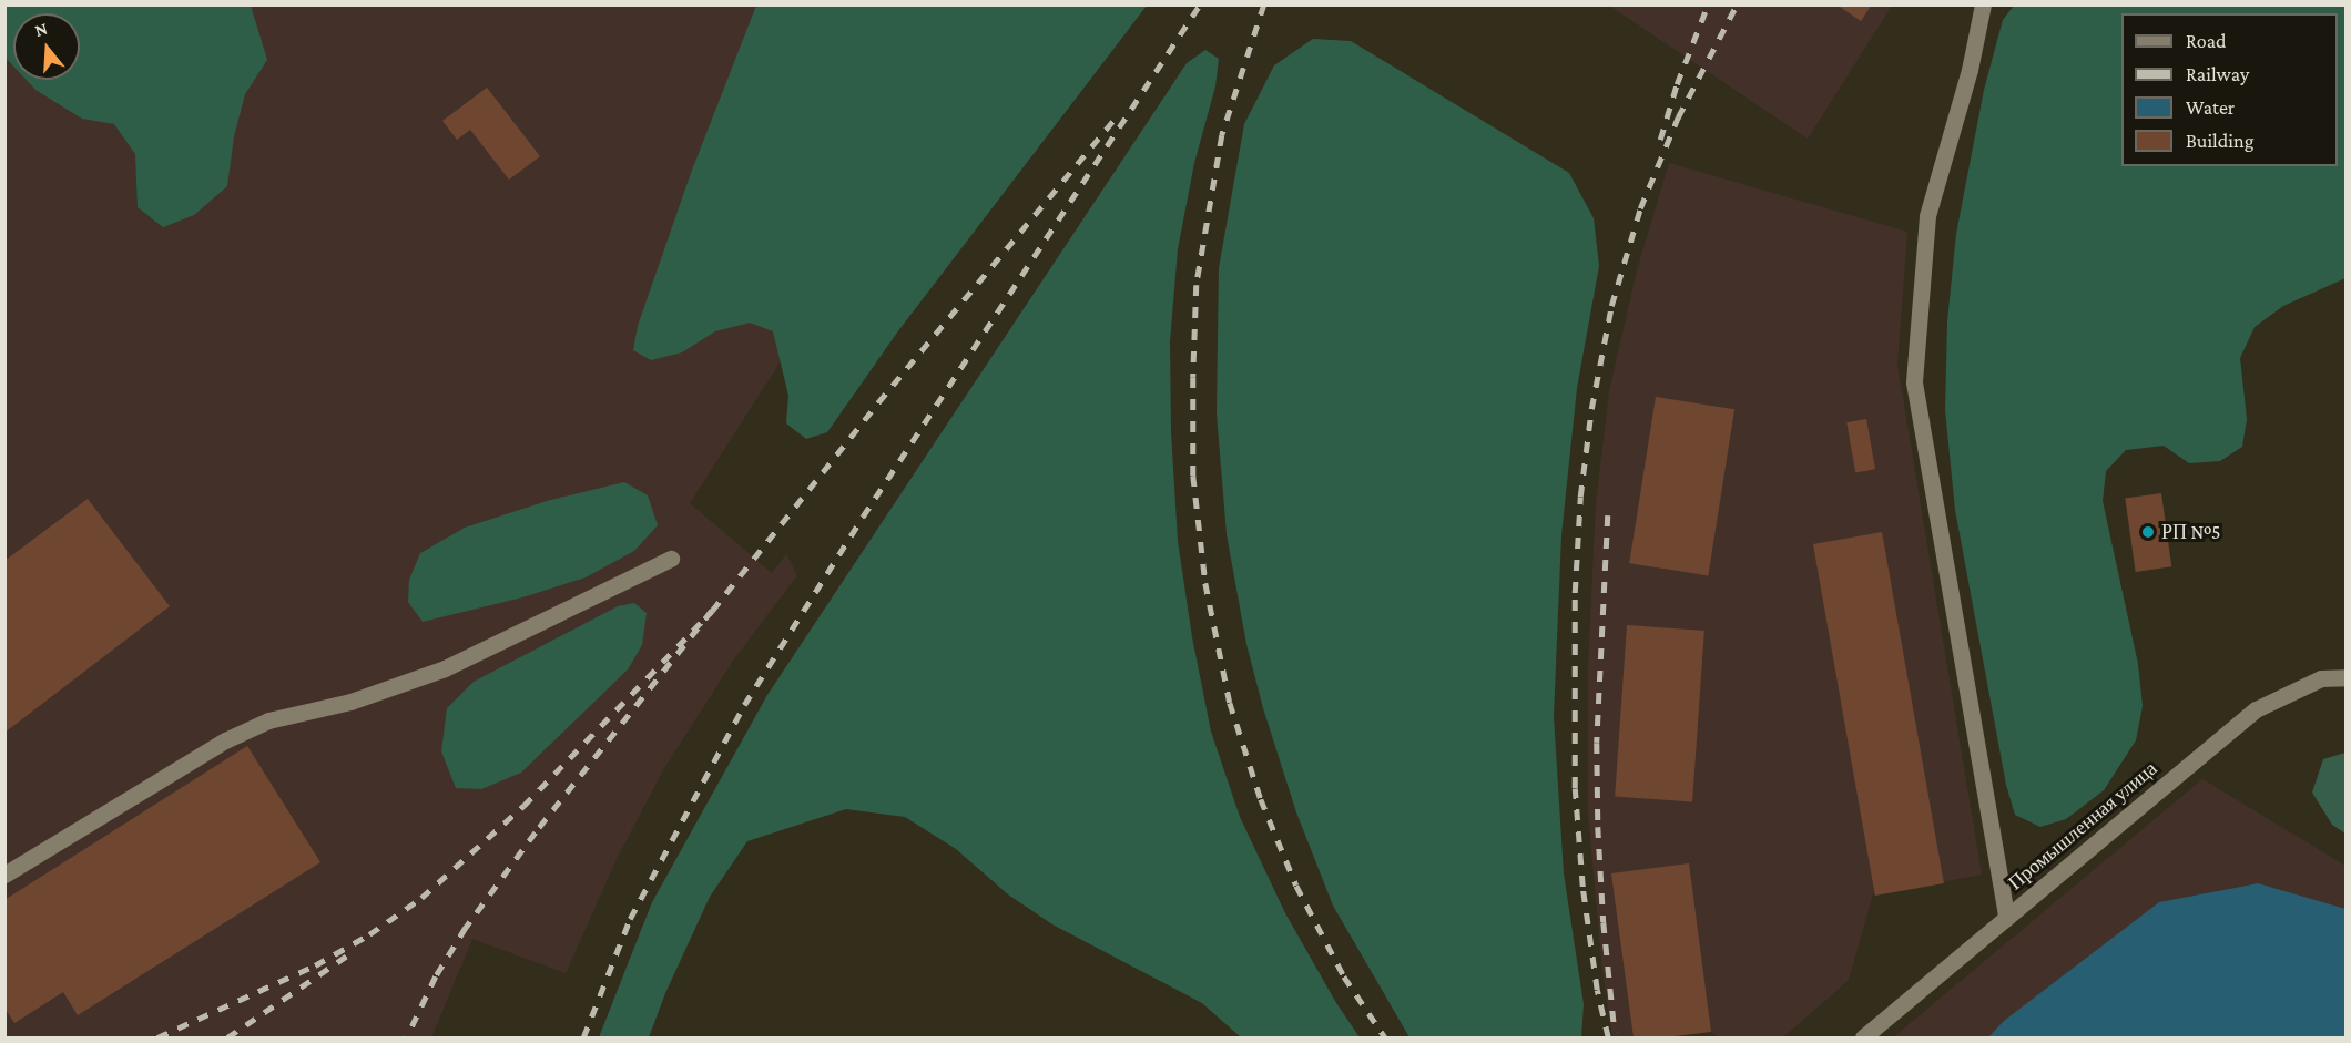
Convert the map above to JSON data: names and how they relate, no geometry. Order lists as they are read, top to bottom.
{
  "streets": {
    "street": ["Промышленная улица"]
  },
  "places": ["РП №5"],
  "legend": [
    "Road",
    "Railway",
    "Water",
    "Building"
  ],
  "north": "top"
}
